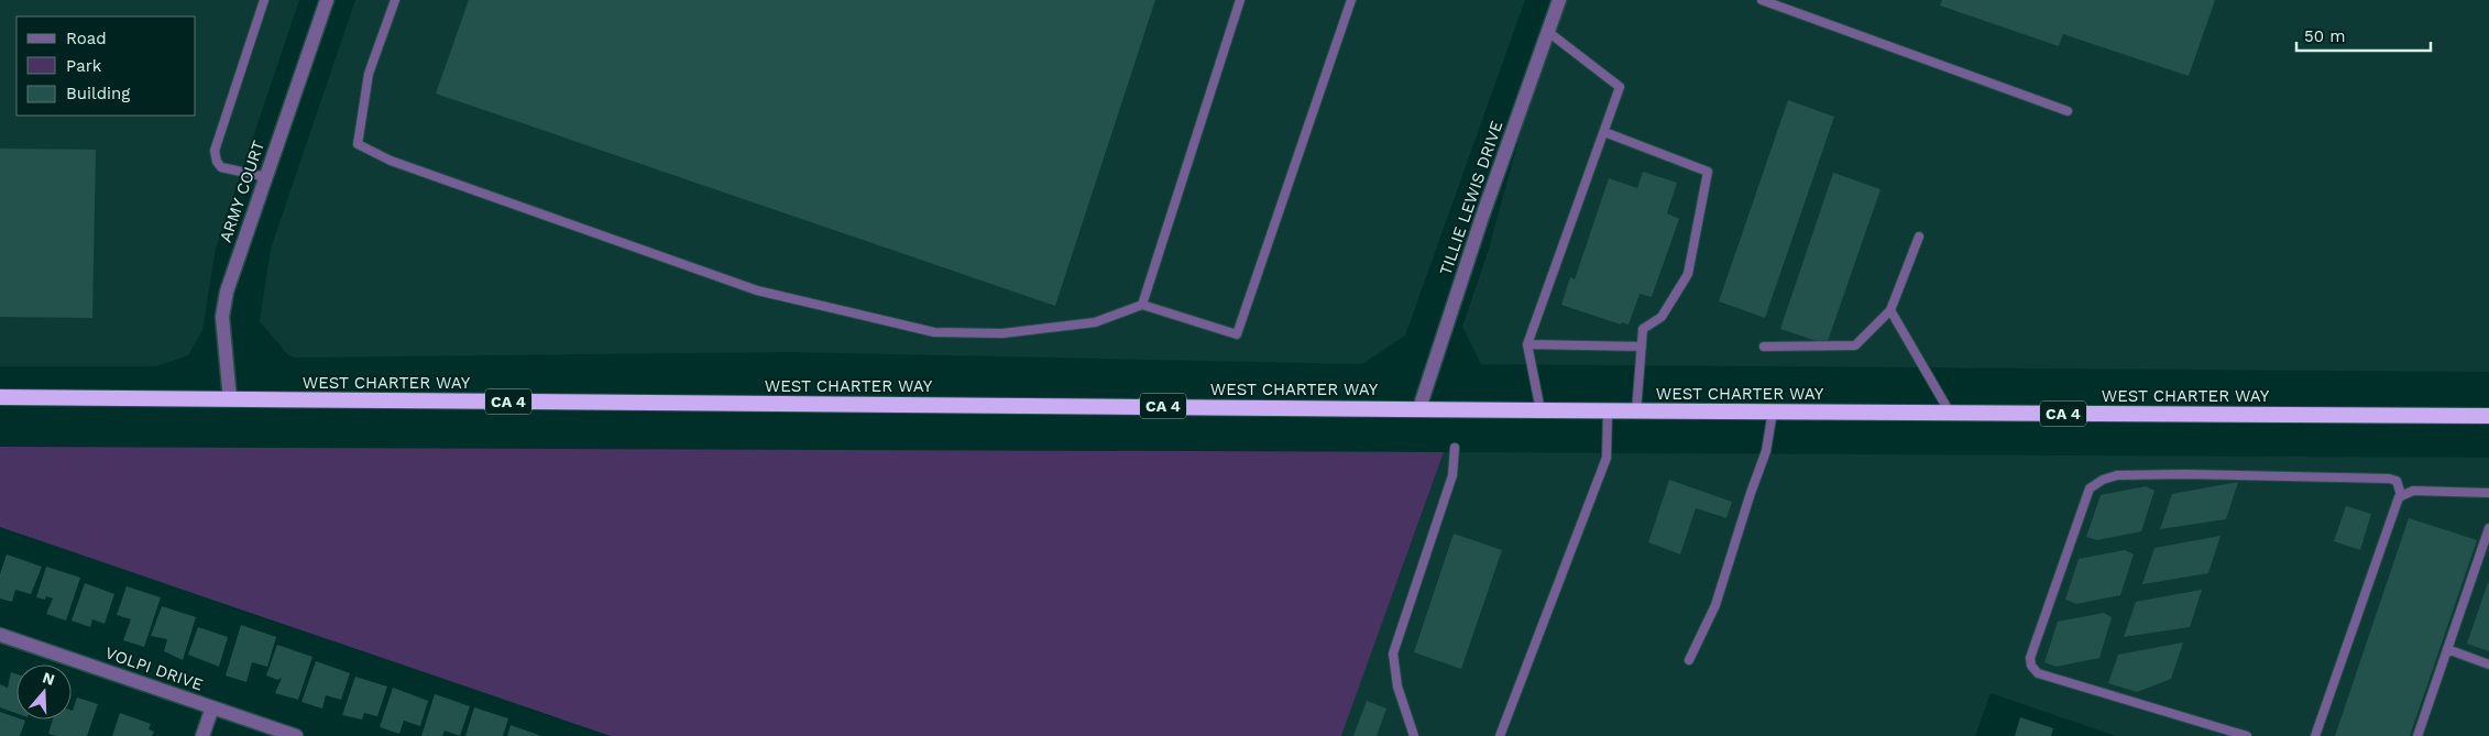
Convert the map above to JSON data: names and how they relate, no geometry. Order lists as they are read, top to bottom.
{
  "streets": {
    "highway": ["WEST CHARTER WAY", "CA 4"],
    "street": ["ARMY COURT", "TILLIE LEWIS DRIVE", "VOLPI DRIVE"]
  },
  "crossings": [
    ["ARMY COURT", "WEST CHARTER WAY"],
    ["TILLIE LEWIS DRIVE", "WEST CHARTER WAY"]
  ],
  "legend": ["Road", "Park", "Building"],
  "scale_bar": "50 m",
  "north": "top"
}
